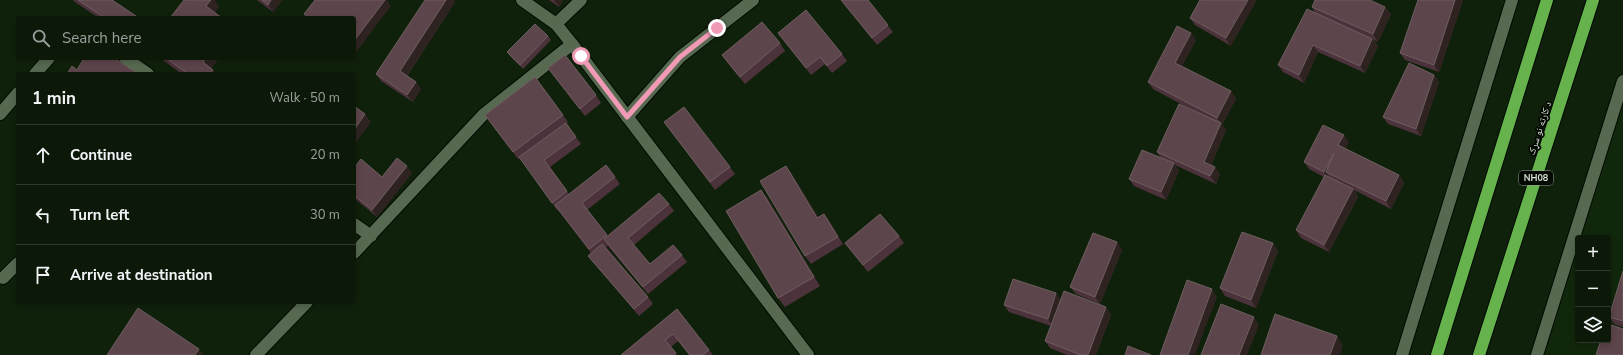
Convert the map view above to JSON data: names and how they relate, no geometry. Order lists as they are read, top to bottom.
{
  "streets": {
    "highway": ["د کارته نو سړک", "NH08"]
  },
  "page": {
    "search": "Search here",
    "heading": ["1 min", "Walk · 50 m"],
    "list": [
      ["Continue", "20 m"],
      ["Turn left", "30 m"],
      "Arrive at destination"
    ],
    "map_buttons": ["+", "−"]
  }
}
